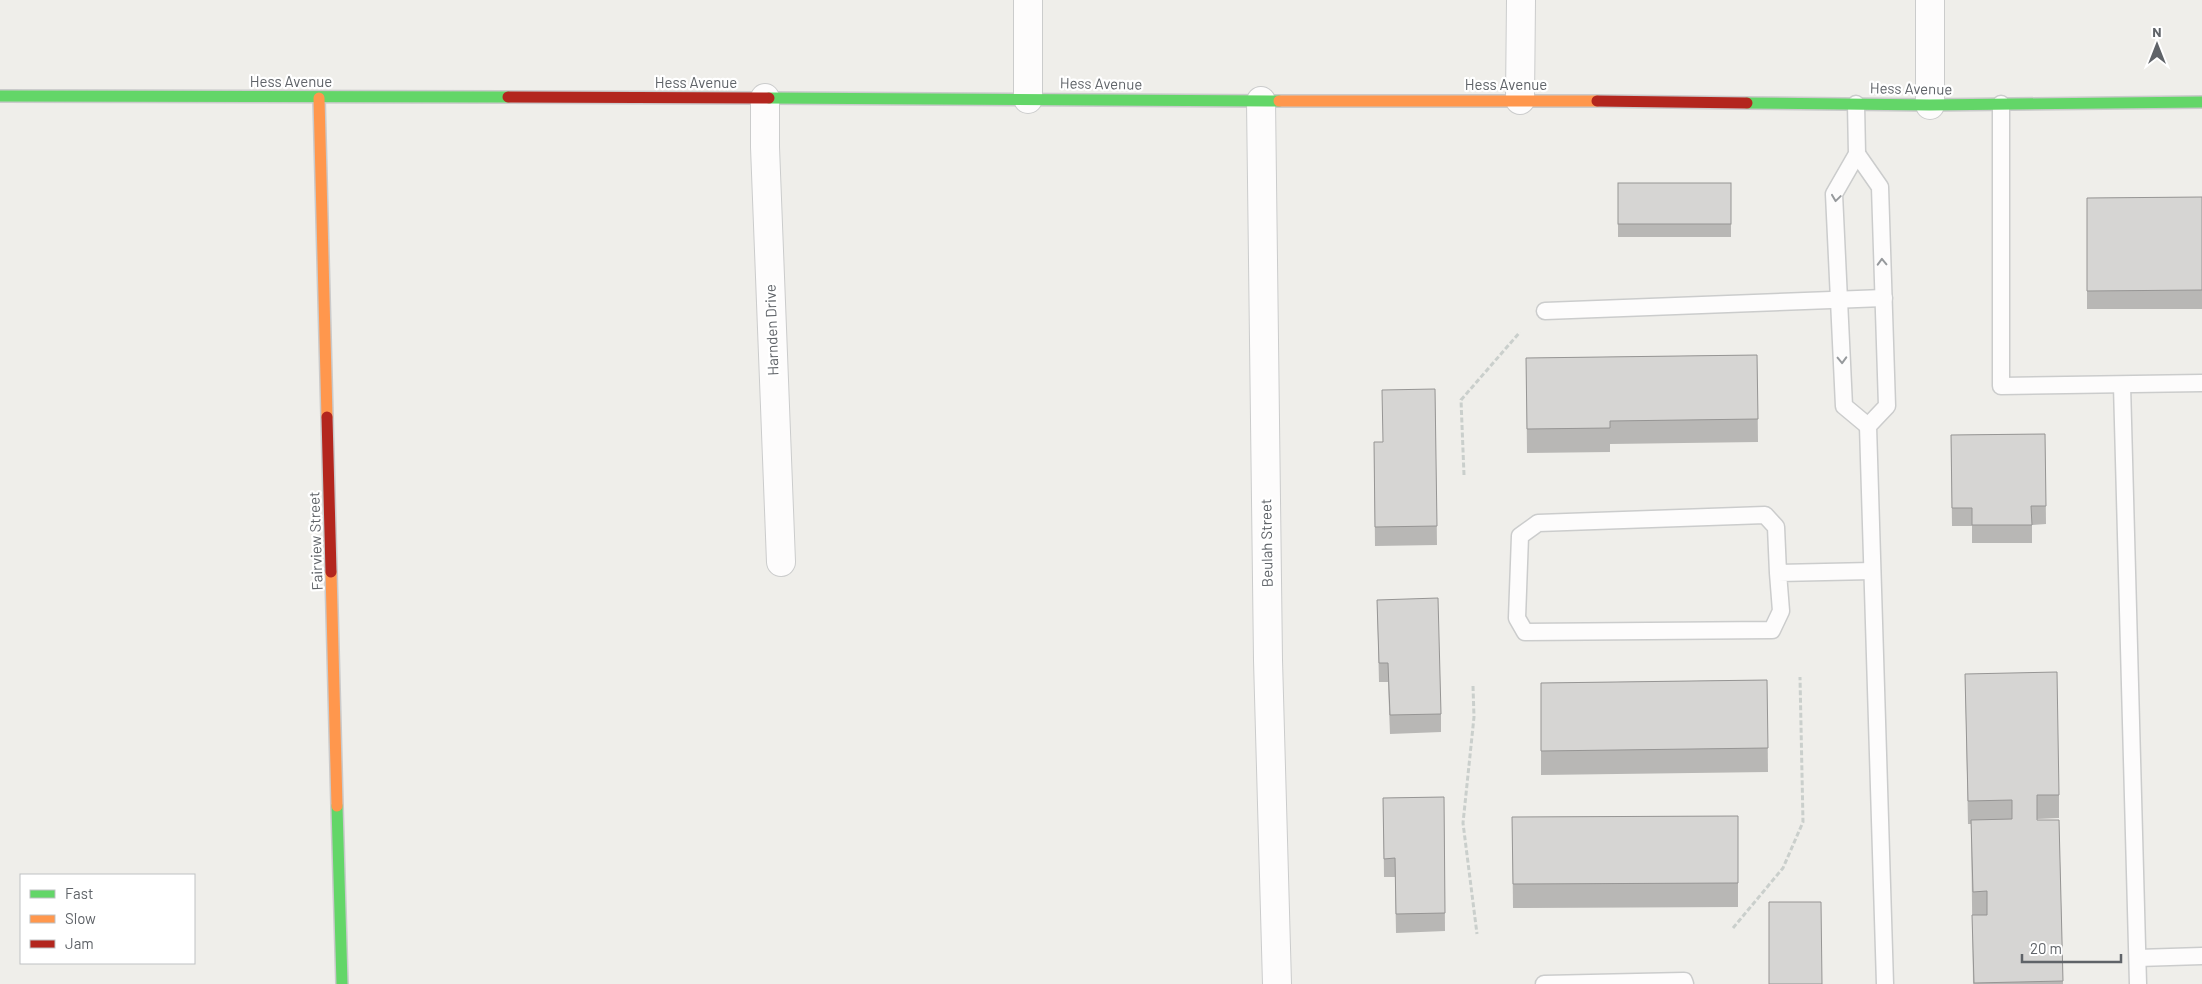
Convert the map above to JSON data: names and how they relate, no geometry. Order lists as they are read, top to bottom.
{
  "streets": {
    "street": [
      "Hess Avenue",
      "Harnden Drive",
      "Fairview Street",
      "Beulah Street"
    ]
  },
  "crossings": [
    ["Hess Avenue", "Harnden Drive"],
    ["Hess Avenue", "Fairview Street"],
    ["Hess Avenue", "Beulah Street"]
  ],
  "legend": ["Fast", "Slow", "Jam"],
  "scale_bar": "20 m",
  "north": "top"
}
